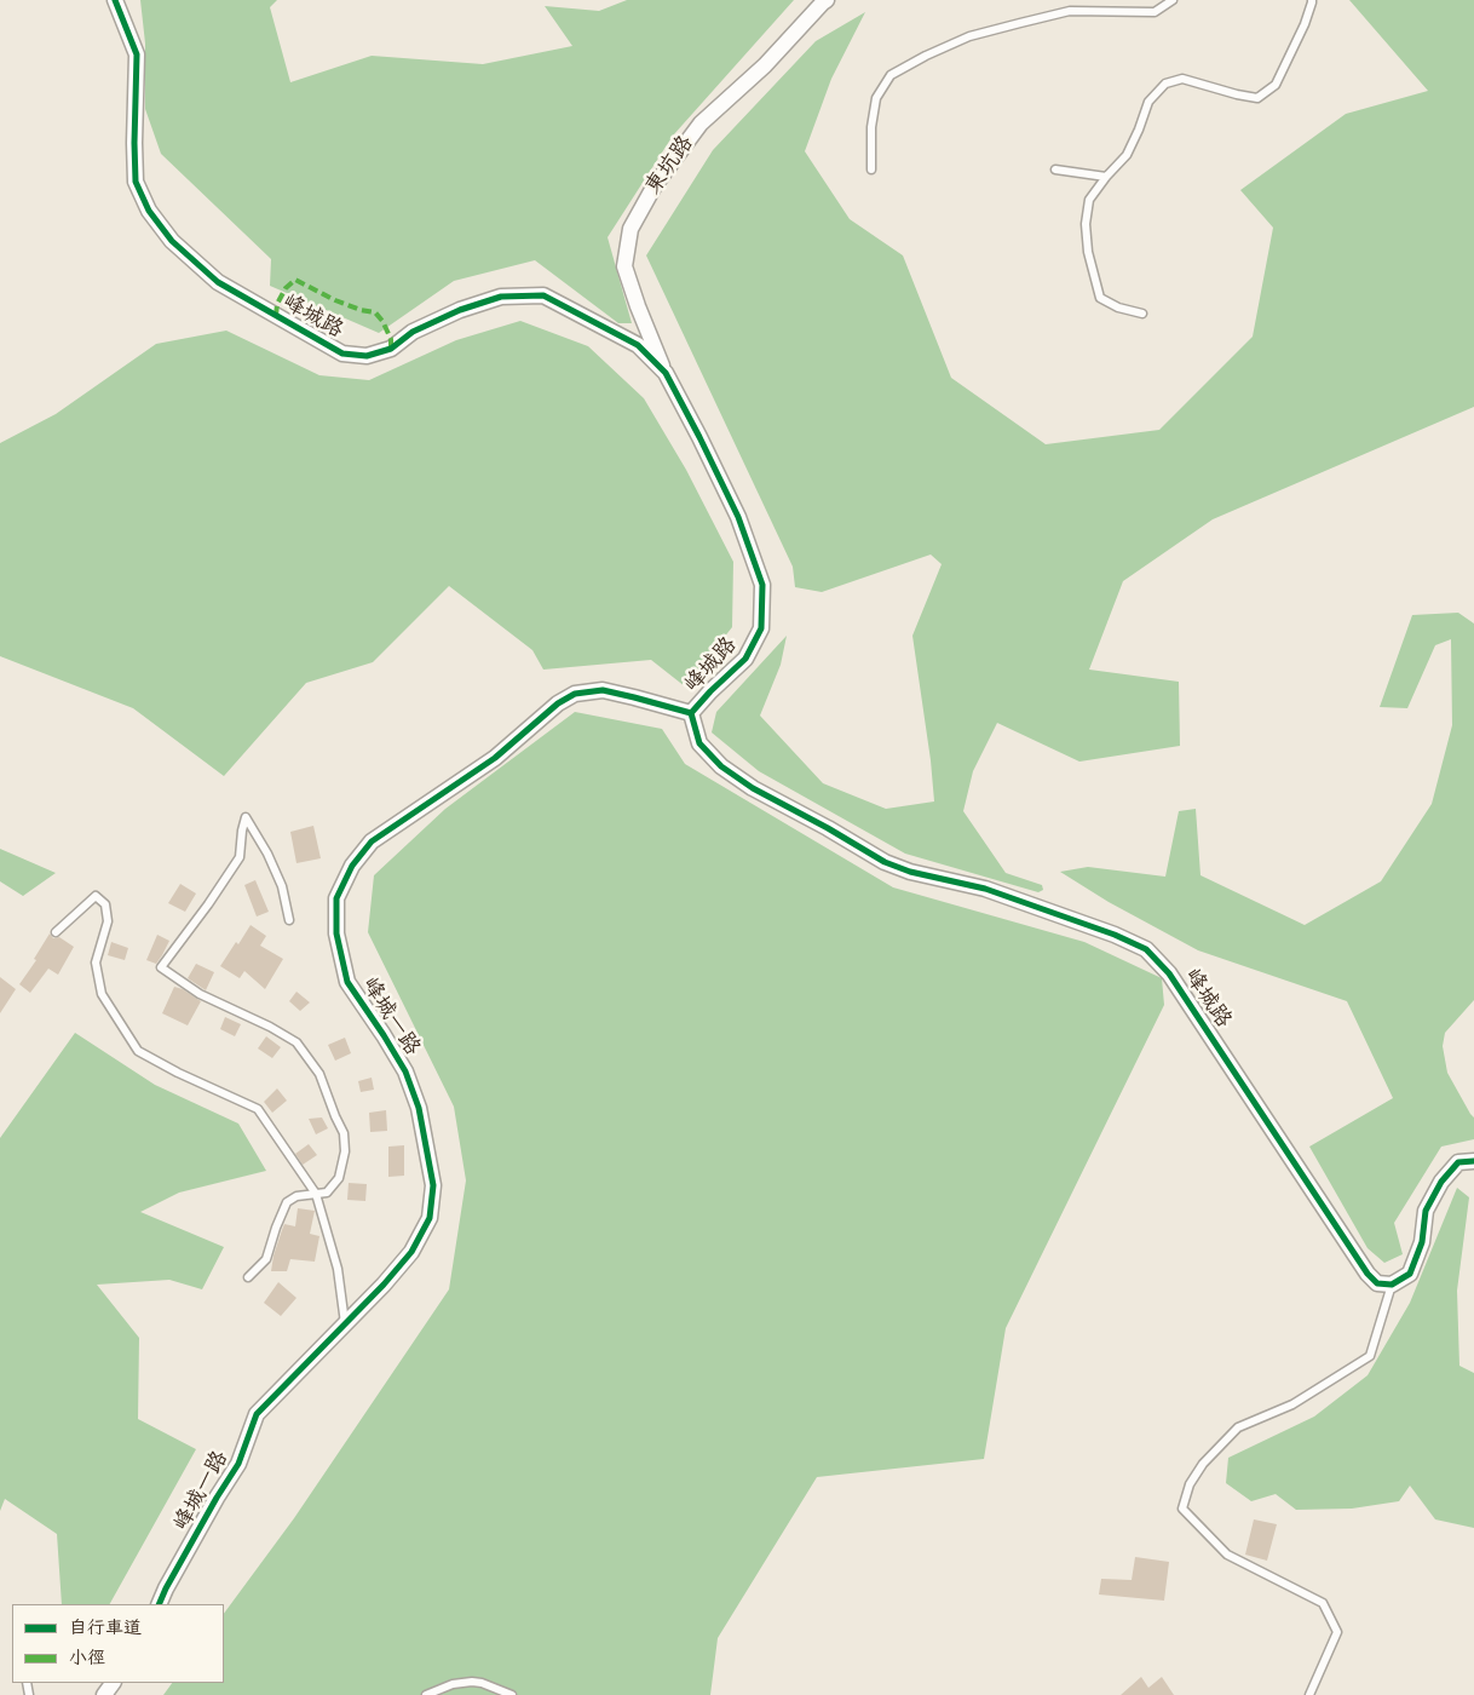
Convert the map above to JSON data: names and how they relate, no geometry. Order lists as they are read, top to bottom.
{
  "streets": {
    "street": ["東坑路", "峰城路", "峰城一路"]
  },
  "crossings": [
    ["東坑路", "峰城路"],
    ["峰城路", "峰城一路"]
  ],
  "legend": ["自行車道", "小徑"]
}
